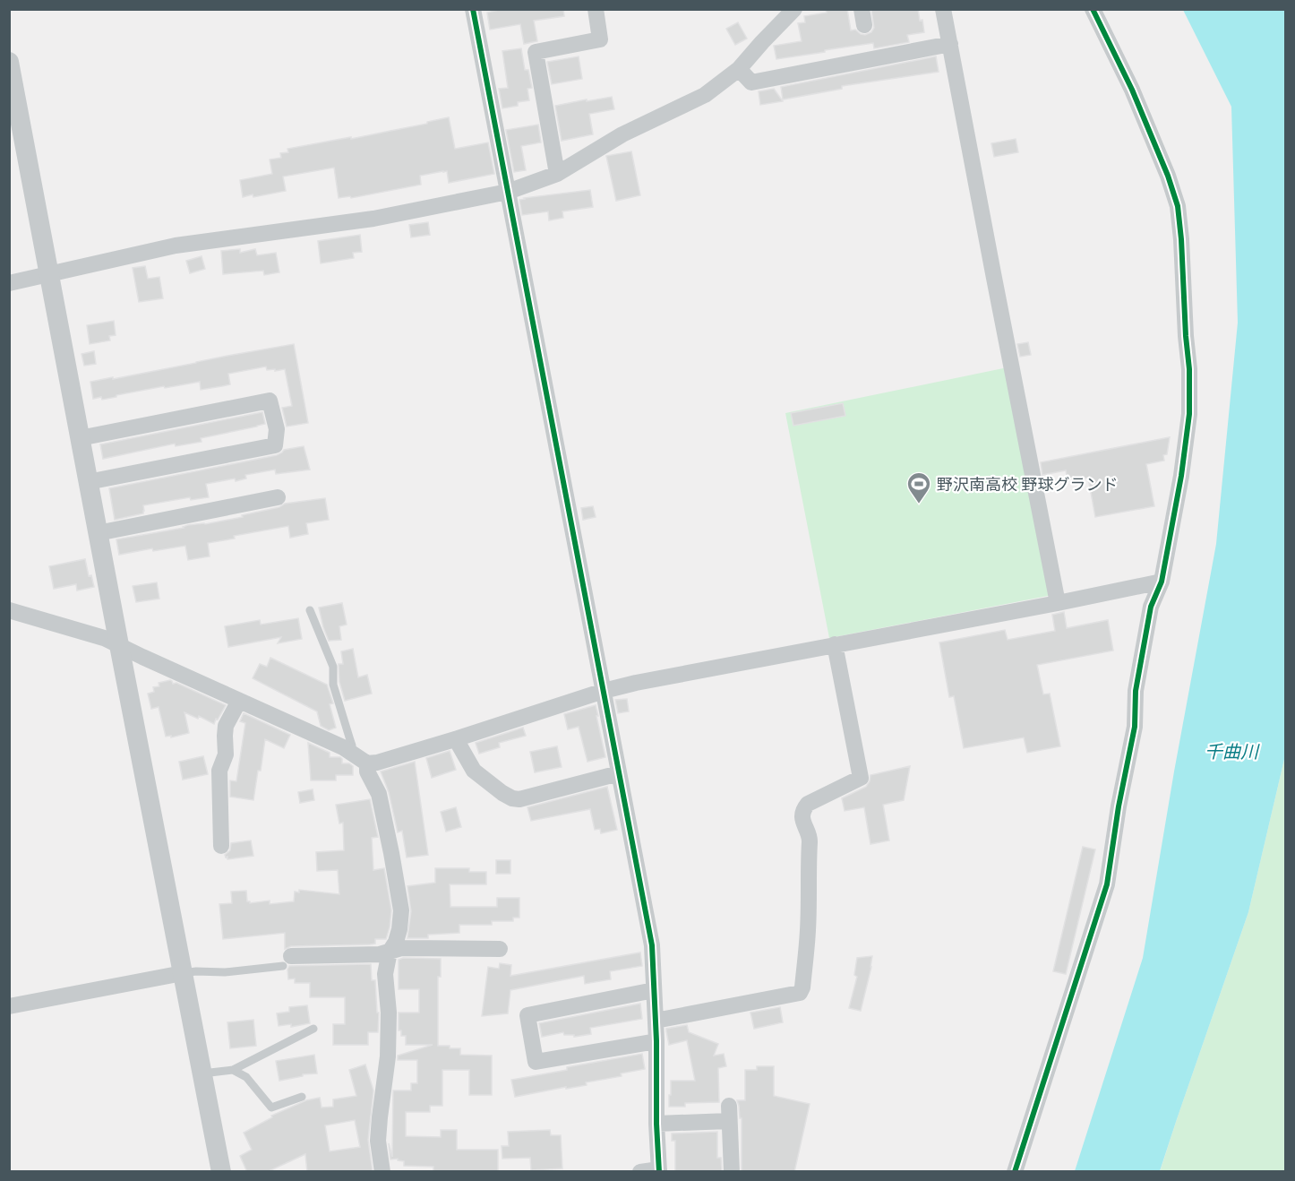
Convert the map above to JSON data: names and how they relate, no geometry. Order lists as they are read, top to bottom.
{
  "water": ["千曲川"],
  "places": {
    "sports": ["野沢南高校 野球グランド"]
  }
}
